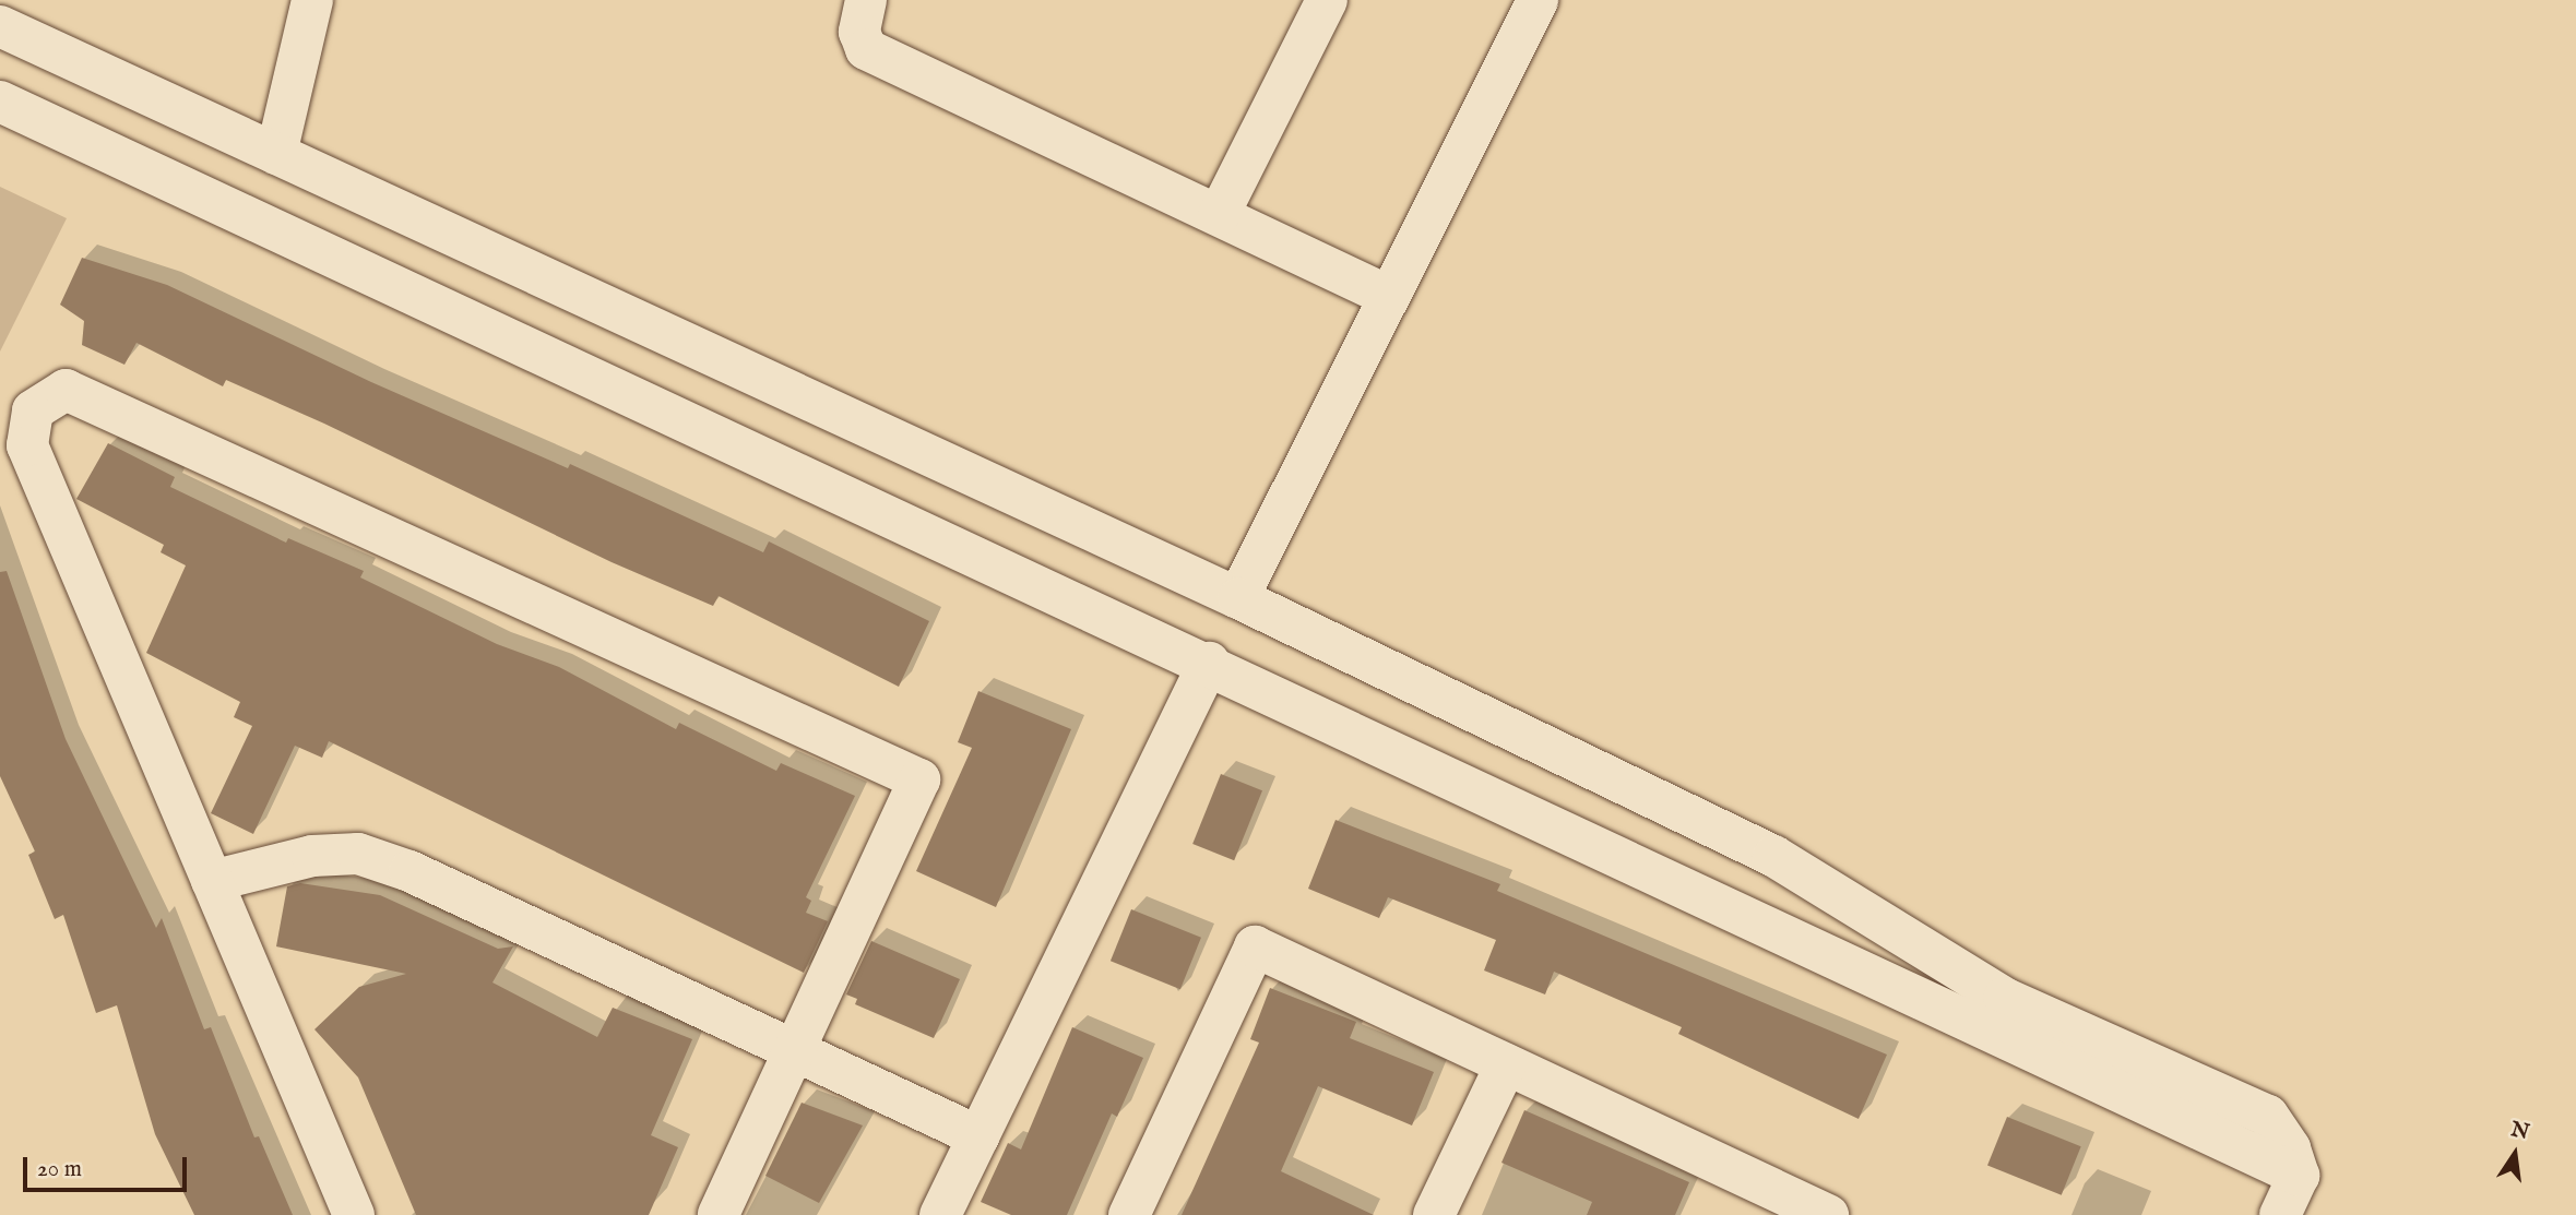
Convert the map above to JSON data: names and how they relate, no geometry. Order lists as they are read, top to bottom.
{
  "scale_bar": "20 m",
  "north": "top"
}
